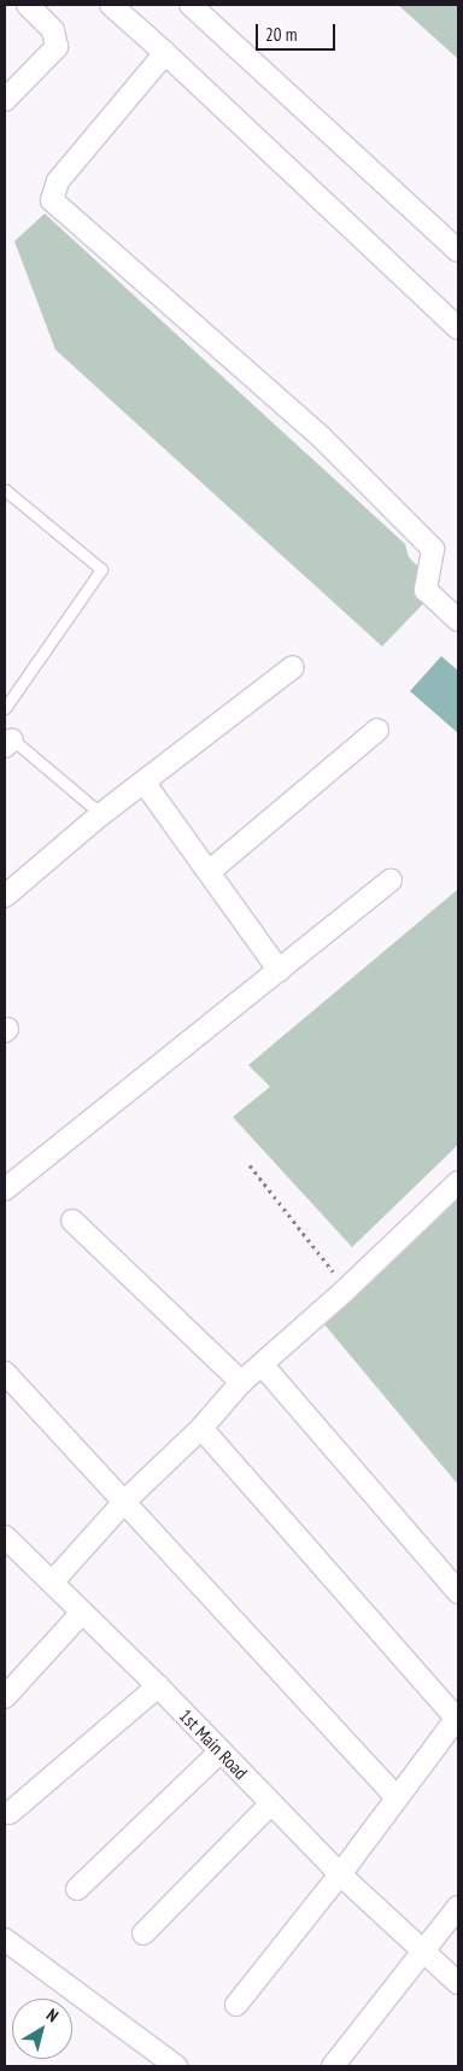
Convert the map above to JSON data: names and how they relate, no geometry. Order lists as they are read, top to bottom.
{
  "streets": {
    "street": ["1st Main Road"]
  },
  "scale_bar": "20 m",
  "north": "top right"
}
